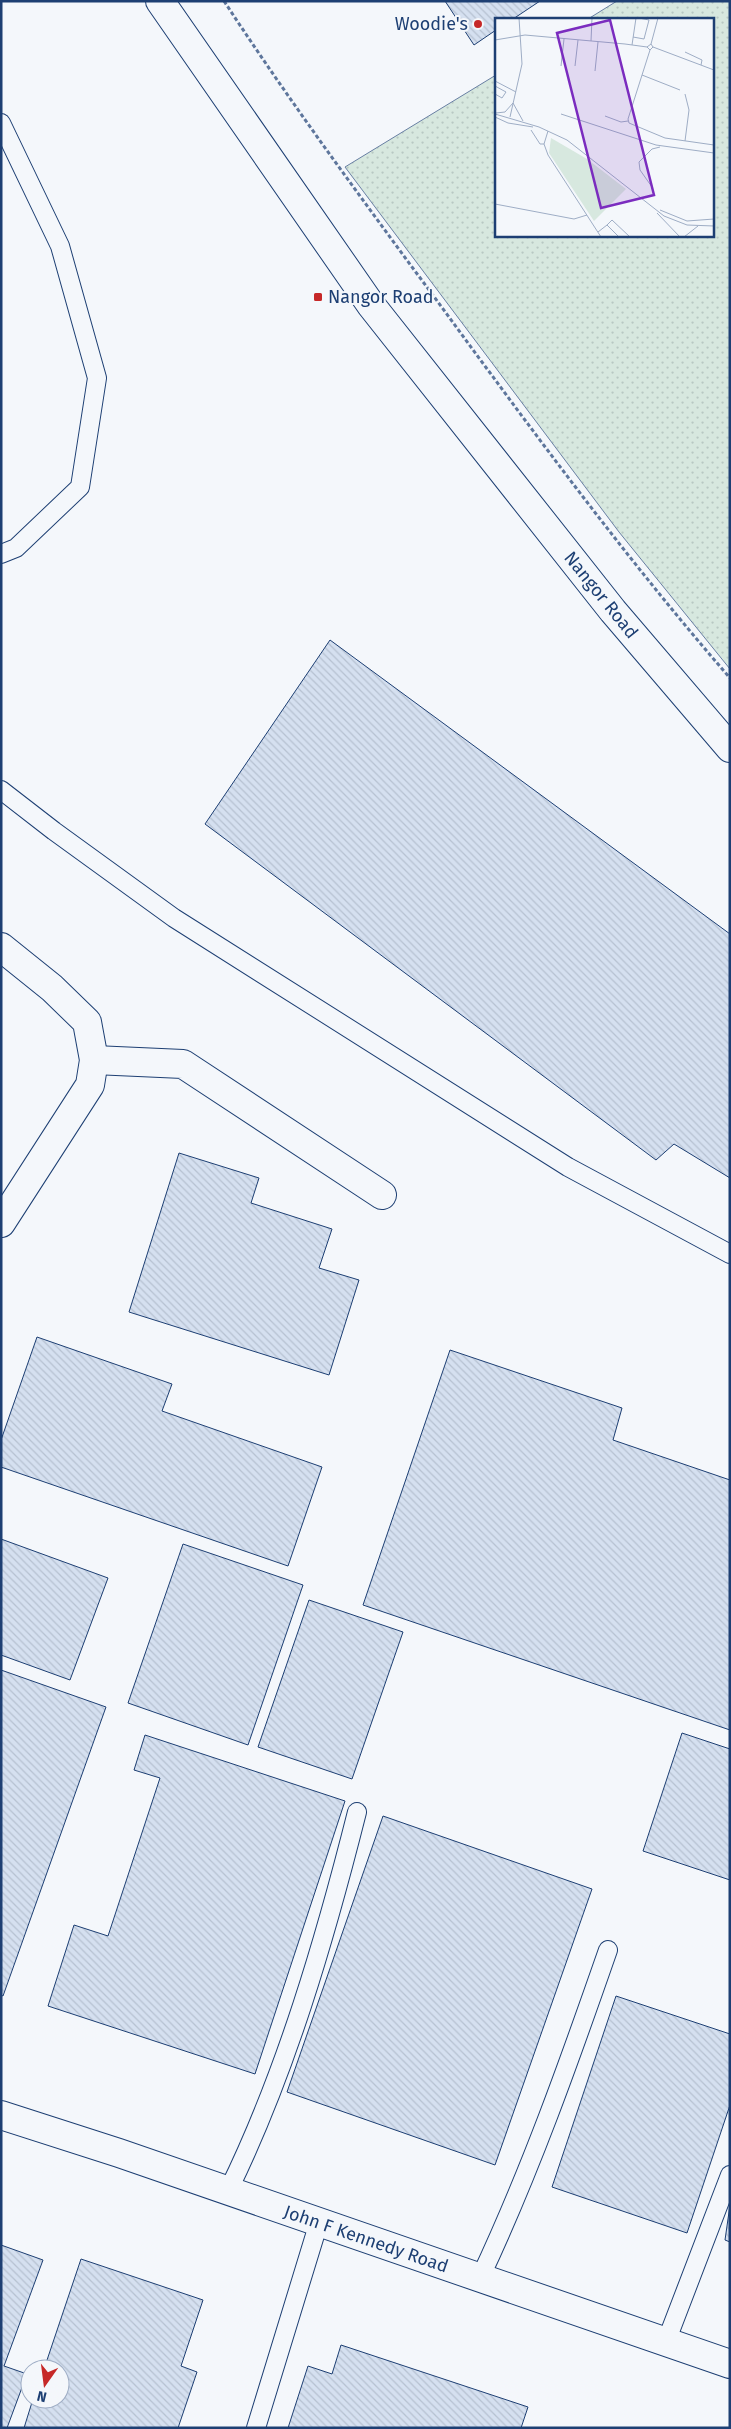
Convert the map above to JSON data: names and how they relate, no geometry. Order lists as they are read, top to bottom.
{
  "streets": {
    "street": ["Nangor Road", "John F Kennedy Road"]
  },
  "places": {
    "other": ["Woodie's"],
    "transit": ["Nangor Road"]
  },
  "north": "bottom"
}
